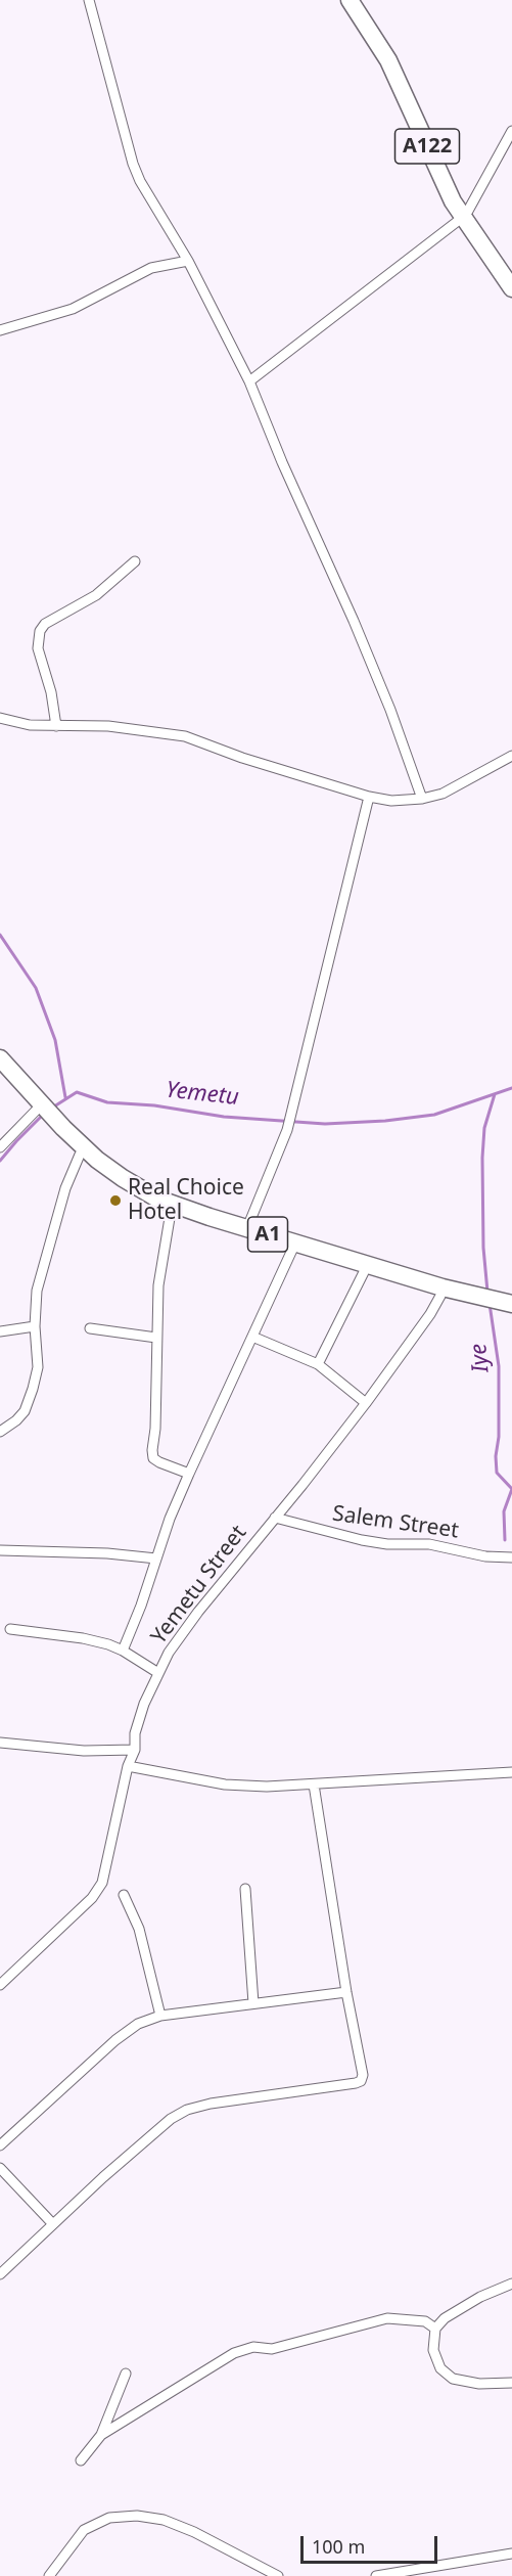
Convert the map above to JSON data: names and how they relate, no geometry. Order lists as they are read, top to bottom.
{
  "streets": {
    "highway": ["A122", "A1"],
    "street": ["Salem Street", "Yemetu Street"]
  },
  "crossings": [
    ["A1", "Yemetu Street"],
    ["Salem Street", "Yemetu Street"]
  ],
  "water": ["Yemetu", "Iye"],
  "places": ["Real Choice Hotel"],
  "scale_bar": "100 m"
}
